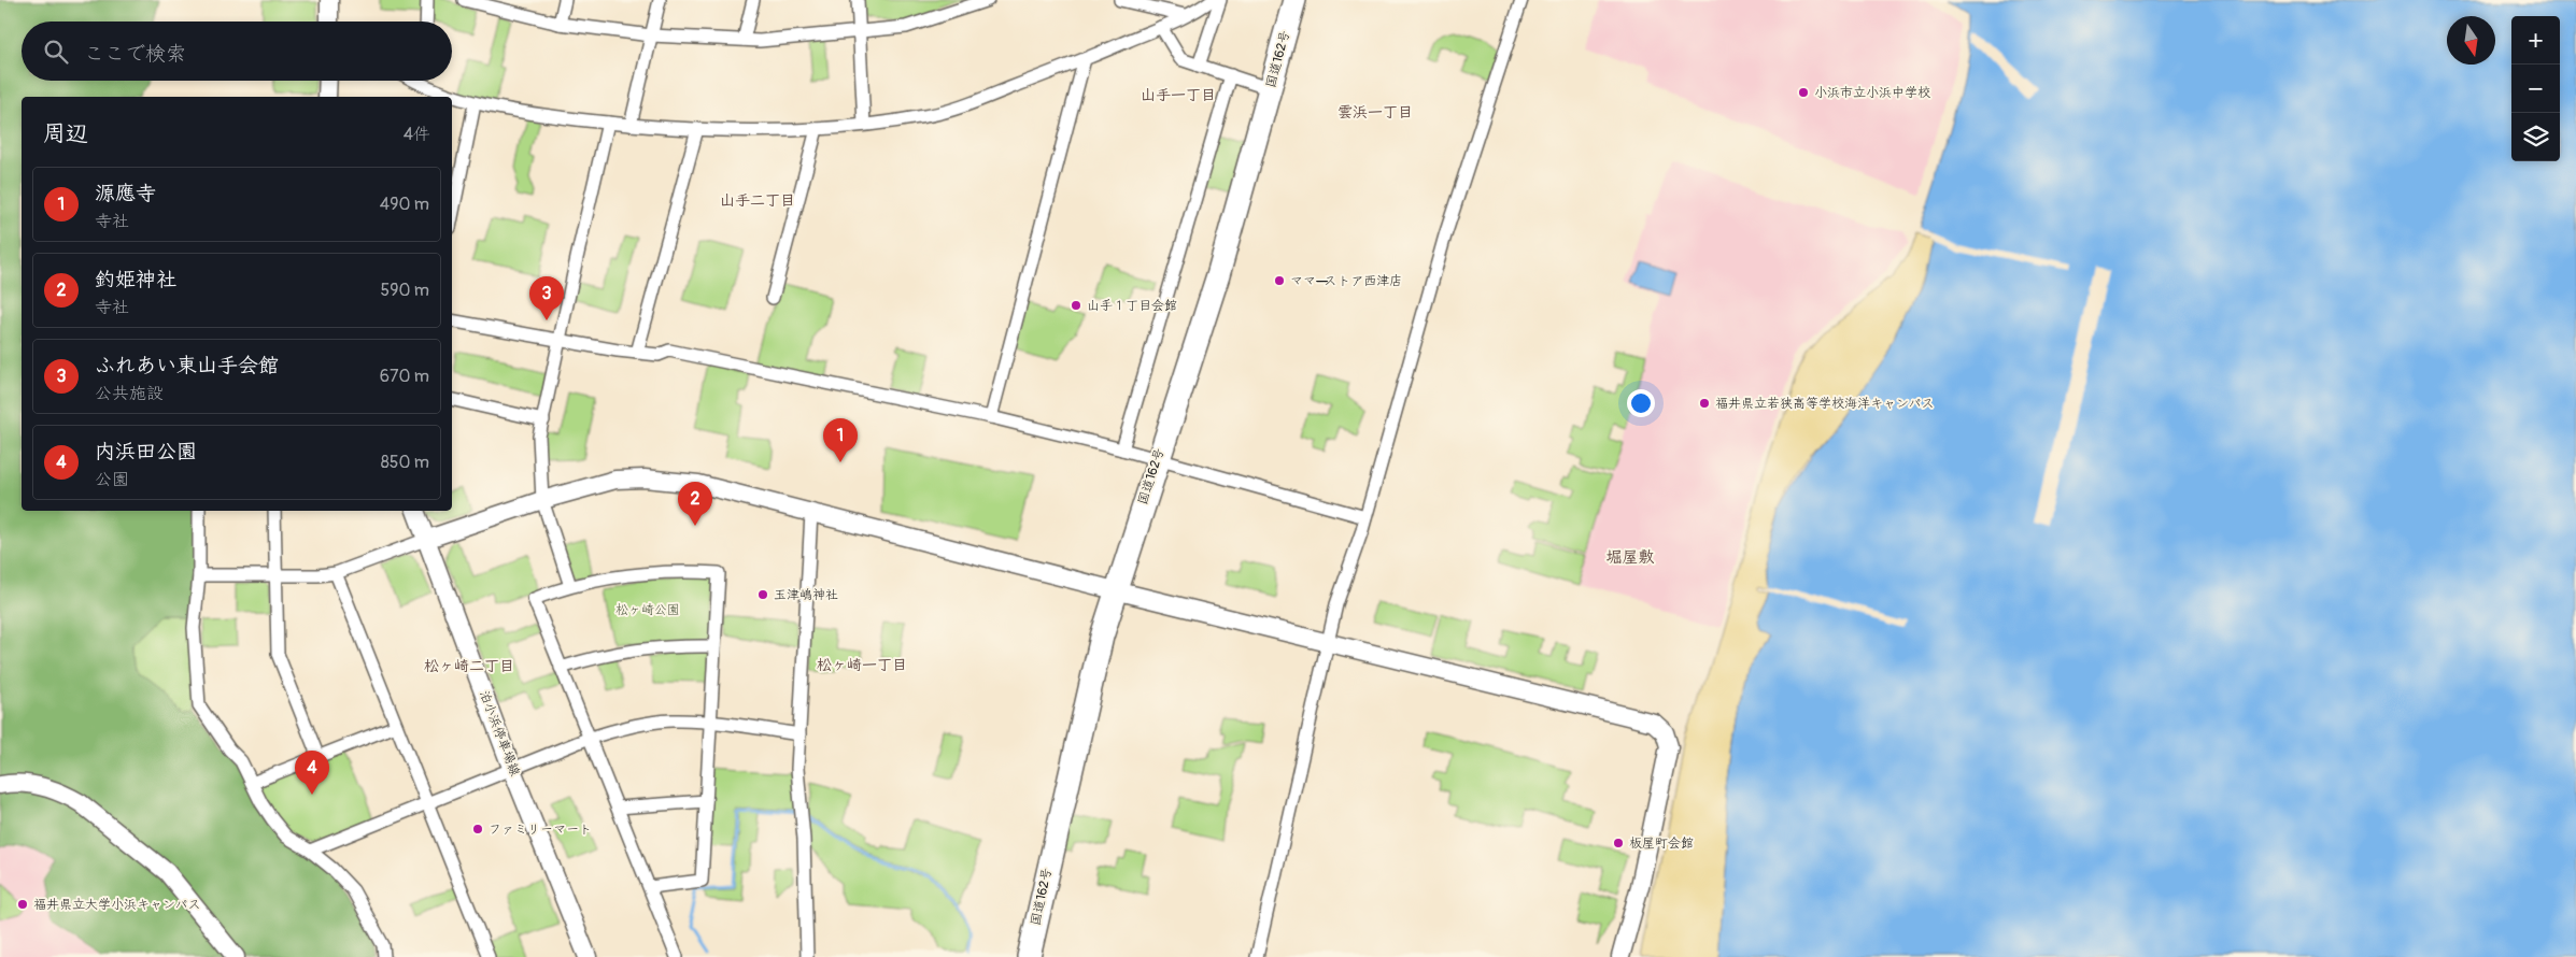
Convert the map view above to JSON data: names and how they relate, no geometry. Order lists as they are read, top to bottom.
{
  "streets": {
    "highway": ["国道162号"],
    "street": ["泊小浜停車場線"]
  },
  "districts": [
    "山手一丁目",
    "雲浜一丁目",
    "山手二丁目",
    "堀屋敷",
    "松ヶ崎一丁目",
    "松ヶ崎二丁目"
  ],
  "parks": ["松ヶ崎公園"],
  "places": [
    "小浜市立小浜中学校",
    "ママ―ストア西津店",
    "山手１丁目会館",
    "福井県立若狭高等学校海洋キャンパス",
    "玉津嶋神社",
    "ファミリーマート",
    "板屋町会館",
    "福井県立大学小浜キャンパス"
  ],
  "north": "bottom",
  "page": {
    "map_buttons": ["+", "−"],
    "search": "ここで検索",
    "heading": ["周辺", "4件"],
    "list": [
      {
        "mark": "1",
        "name": "源應寺",
        "note": "寺社",
        "value": "490 m"
      },
      {
        "mark": "2",
        "name": "釣姫神社",
        "note": "寺社",
        "value": "590 m"
      },
      {
        "mark": "3",
        "name": "ふれあい東山手会館",
        "note": "公共施設",
        "value": "670 m"
      },
      {
        "mark": "4",
        "name": "内浜田公園",
        "note": "公園",
        "value": "850 m"
      }
    ],
    "pins": [
      "3",
      "1",
      "2",
      "4"
    ]
  }
}
